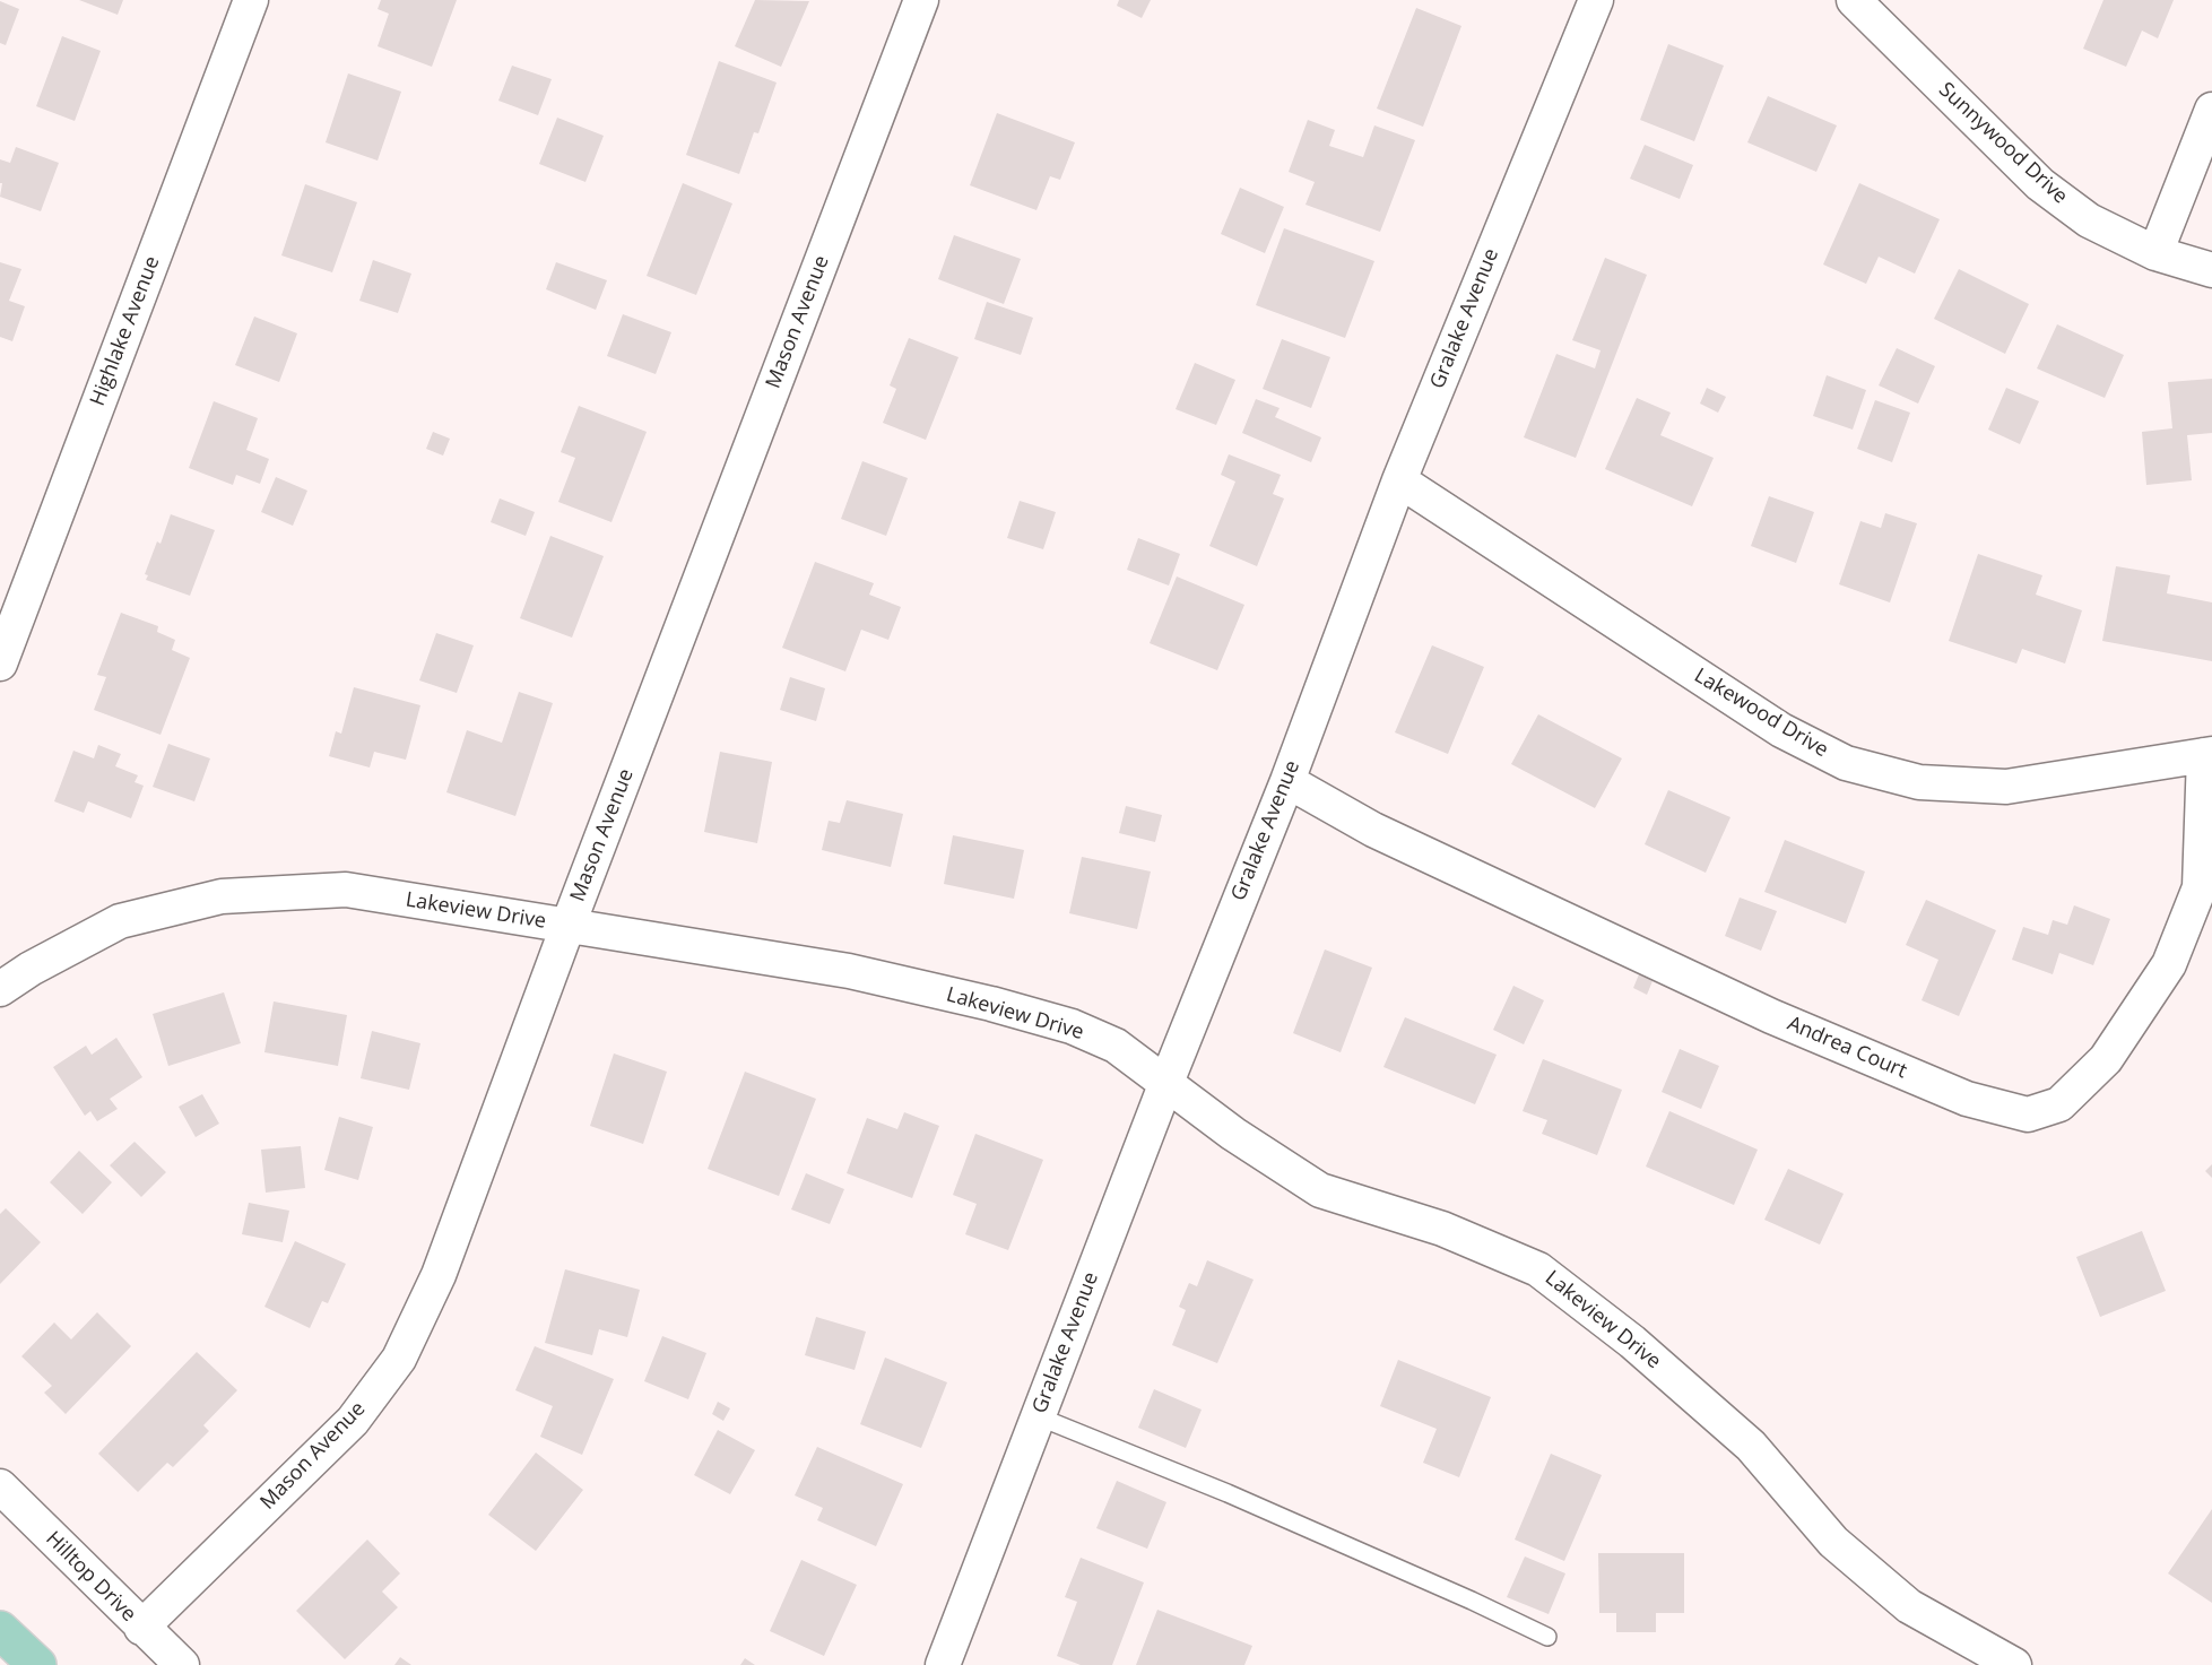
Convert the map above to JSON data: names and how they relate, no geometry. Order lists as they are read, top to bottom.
{
  "streets": {
    "street": [
      "Sunnywood Drive",
      "Gralake Avenue",
      "Mason Avenue",
      "Highlake Avenue",
      "Lakewood Drive",
      "Lakeview Drive",
      "Andrea Court",
      "Hilltop Drive"
    ]
  },
  "crossings": [
    ["Gralake Avenue", "Lakewood Drive"],
    ["Gralake Avenue", "Lakeview Drive"],
    ["Gralake Avenue", "Andrea Court"],
    ["Mason Avenue", "Lakeview Drive"],
    ["Mason Avenue", "Hilltop Drive"],
    ["Lakewood Drive", "Andrea Court"]
  ]
}
